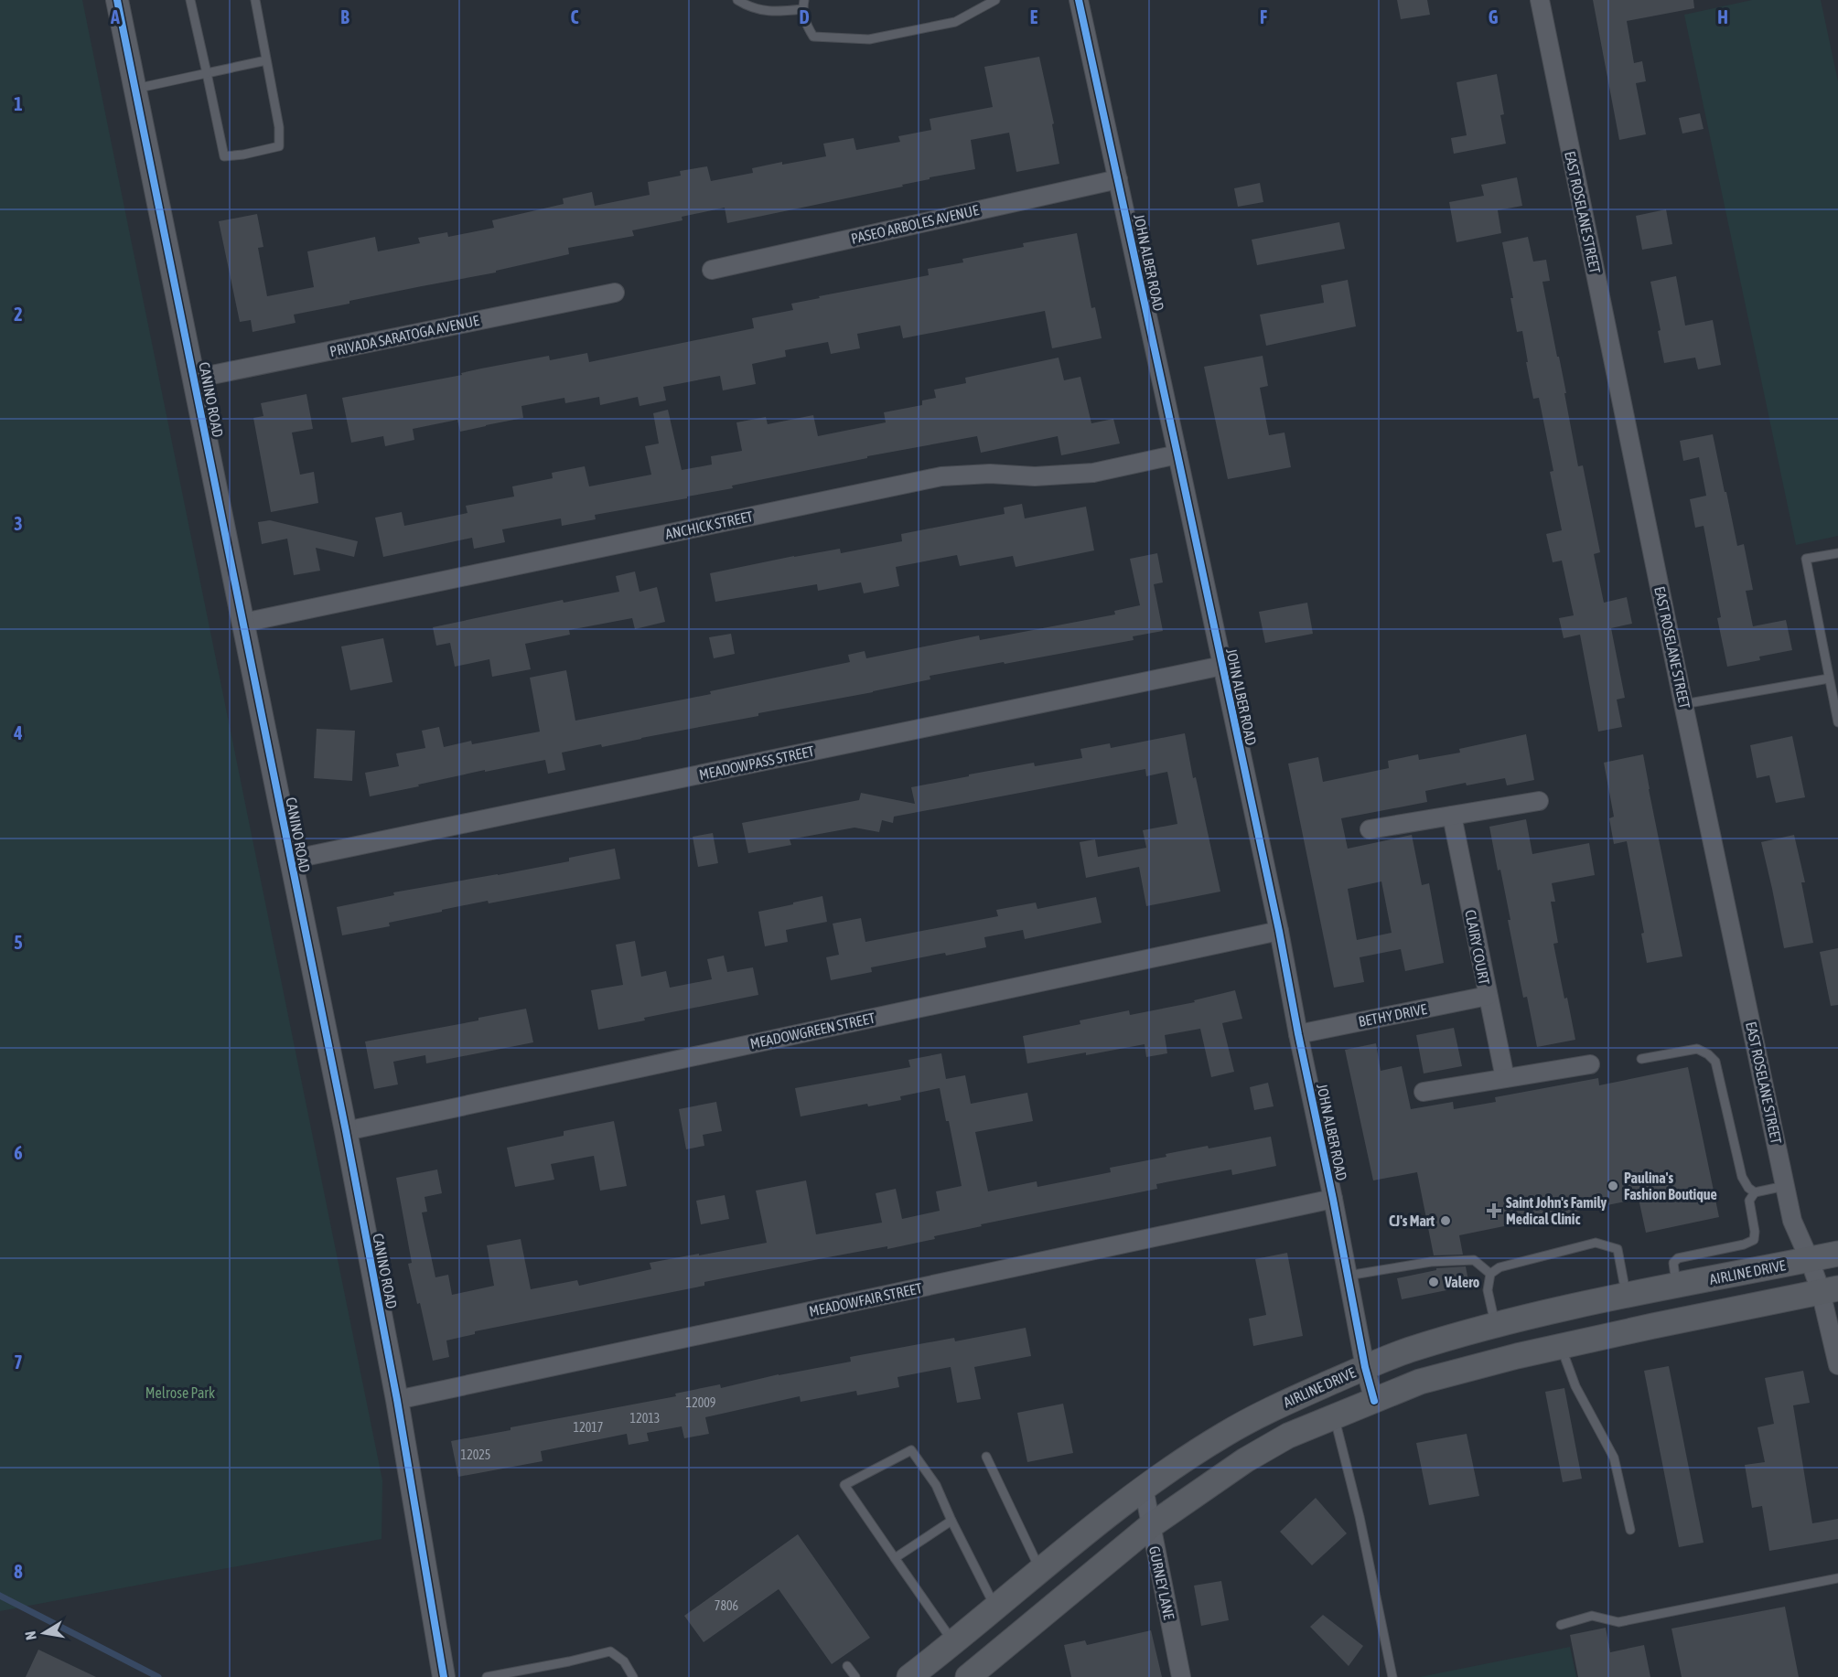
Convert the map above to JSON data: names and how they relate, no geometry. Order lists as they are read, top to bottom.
{
  "streets": {
    "main road": ["AIRLINE DRIVE"],
    "street": [
      "EAST ROSELANE STREET",
      "PASEO ARBOLES AVENUE",
      "JOHN ALBER ROAD",
      "PRIVADA SARATOGA AVENUE",
      "CANINO ROAD",
      "ANCHICK STREET",
      "MEADOWPASS STREET",
      "CLAIRY COURT",
      "BETHY DRIVE",
      "MEADOWGREEN STREET",
      "MEADOWFAIR STREET",
      "GURNEY LANE"
    ]
  },
  "crossings": [
    ["EAST ROSELANE STREET", "AIRLINE DRIVE"],
    ["PASEO ARBOLES AVENUE", "JOHN ALBER ROAD"],
    ["JOHN ALBER ROAD", "ANCHICK STREET"],
    ["JOHN ALBER ROAD", "MEADOWPASS STREET"],
    ["JOHN ALBER ROAD", "BETHY DRIVE"],
    ["JOHN ALBER ROAD", "MEADOWGREEN STREET"],
    ["JOHN ALBER ROAD", "AIRLINE DRIVE"],
    ["JOHN ALBER ROAD", "MEADOWFAIR STREET"],
    ["PRIVADA SARATOGA AVENUE", "CANINO ROAD"],
    ["CANINO ROAD", "ANCHICK STREET"],
    ["CANINO ROAD", "MEADOWPASS STREET"],
    ["CANINO ROAD", "MEADOWGREEN STREET"],
    ["CANINO ROAD", "MEADOWFAIR STREET"],
    ["CLAIRY COURT", "BETHY DRIVE"],
    ["AIRLINE DRIVE", "GURNEY LANE"]
  ],
  "parks": ["Melrose Park"],
  "places": {
    "other": ["Paulina's Fashion Boutique", "CJ's Mart", "Valero"],
    "health": ["Saint John's Family Medical Clinic"]
  },
  "house_numbers": [
    "12009",
    "12013",
    "12017",
    "12025",
    "7806"
  ],
  "north": "left",
  "grid": {
    "columns": [
      "A",
      "B",
      "C",
      "D",
      "E",
      "F",
      "G",
      "H"
    ],
    "rows": [
      "1",
      "2",
      "3",
      "4",
      "5",
      "6",
      "7",
      "8"
    ]
  }
}
